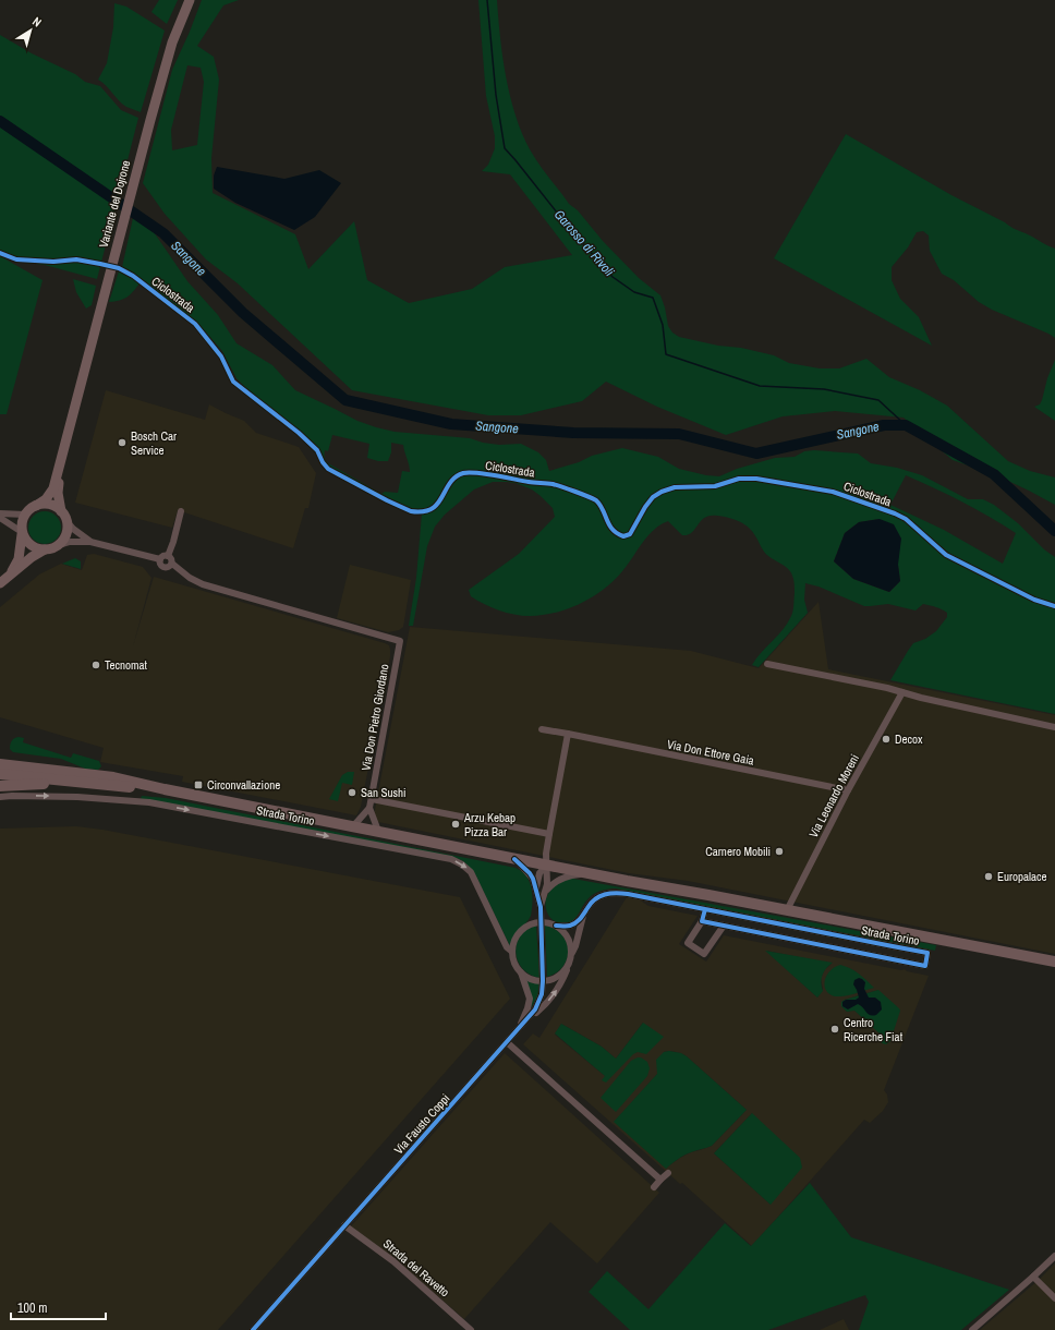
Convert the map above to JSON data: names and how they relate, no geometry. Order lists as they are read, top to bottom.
{
  "streets": {
    "main road": ["Strada Torino"],
    "street": [
      "Variante del Dojrone",
      "Via Don Pietro Giordano",
      "Via Don Ettore Gaia",
      "Via Leonardo Moreni",
      "Via Fausto Coppi",
      "Strada del Ravetto"
    ],
    "cycle path": ["Ciclostrada"]
  },
  "crossings": [
    ["Via Don Ettore Gaia", "Via Leonardo Moreni"],
    ["Via Leonardo Moreni", "Strada Torino"],
    ["Strada Torino", "Via Fausto Coppi"],
    ["Via Fausto Coppi", "Strada del Ravetto"]
  ],
  "water": ["Garosso di Rivoli", "Sangone"],
  "places": {
    "other": [
      "Bosch Car Service",
      "Tecnomat",
      "Decox",
      "San Sushi",
      "Arzu Kebap Pizza Bar",
      "Carnero Mobili",
      "Europalace",
      "Centro Ricerche Fiat"
    ],
    "transit": ["Circonvallazione"]
  },
  "scale_bar": "100 m",
  "north": "top right"
}
